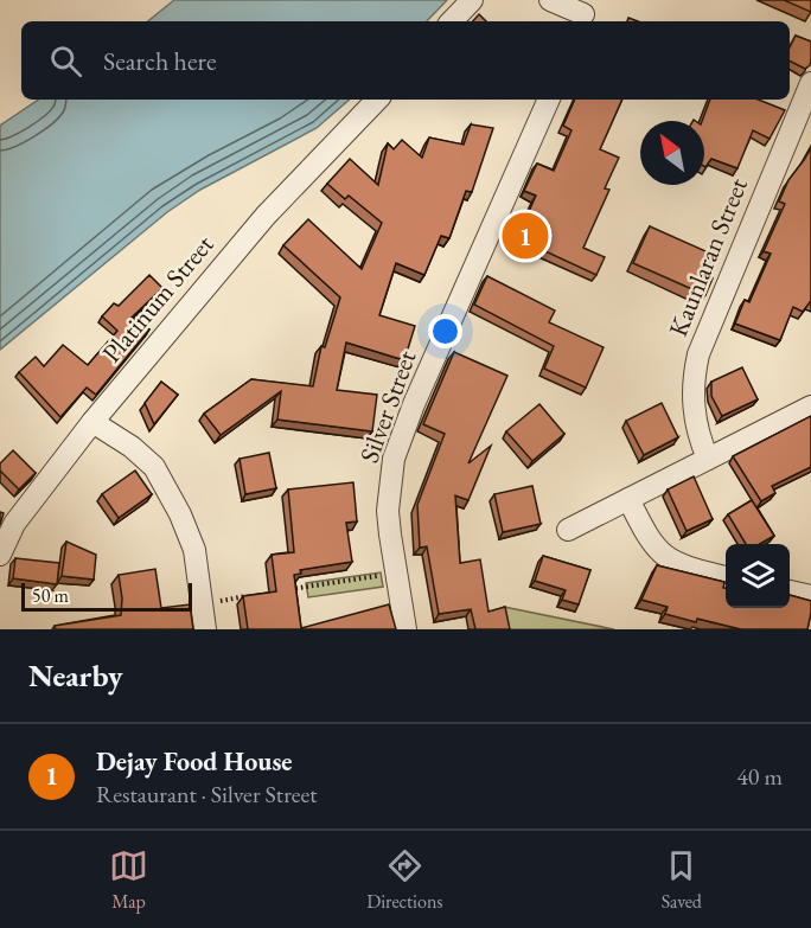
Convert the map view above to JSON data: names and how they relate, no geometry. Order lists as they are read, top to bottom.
{
  "streets": {
    "street": ["Kaunlaran Street", "Platinum Street", "Silver Street"]
  },
  "scale_bar": "50 m",
  "north": "top left",
  "page": {
    "search": "Search here",
    "pins": "1",
    "scale": "50 m",
    "heading": "Nearby",
    "list": [
      {
        "mark": "1",
        "name": "Dejay Food House",
        "note": "Restaurant · Silver Street",
        "value": "40 m"
      }
    ],
    "nav": ["Map", "Directions", "Saved"]
  }
}
